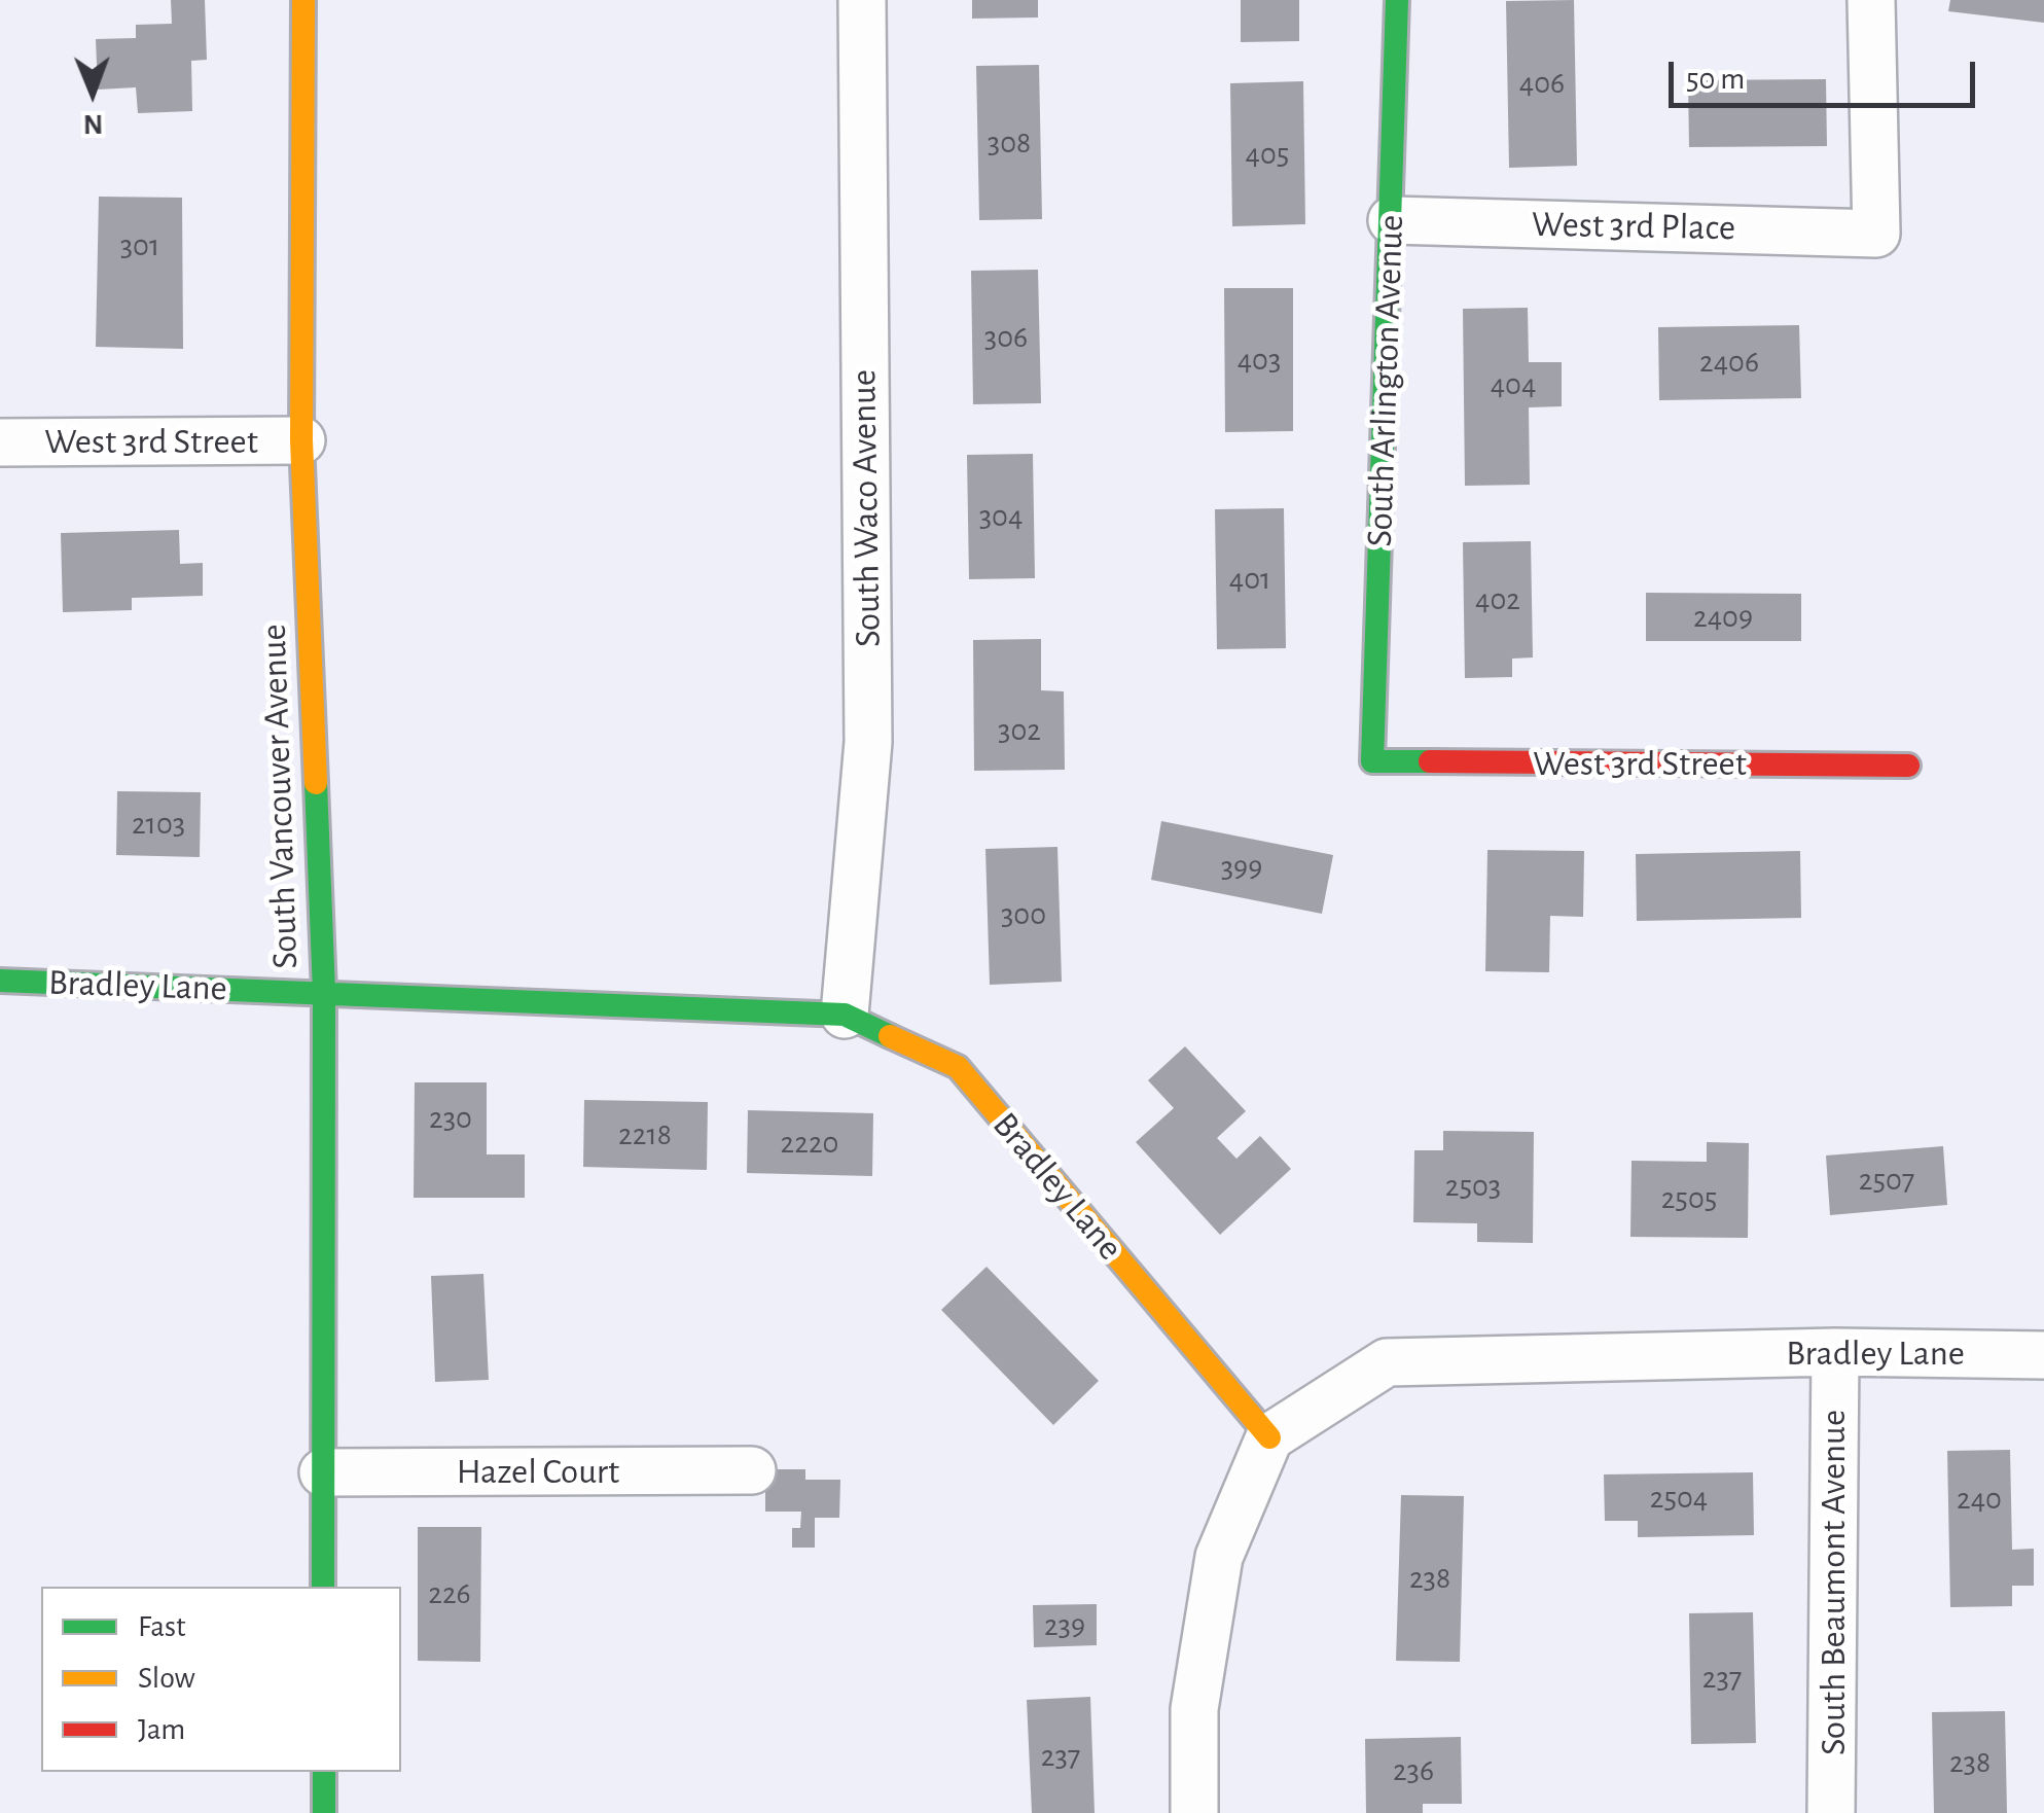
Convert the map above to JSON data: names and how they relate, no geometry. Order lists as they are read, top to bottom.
{
  "streets": {
    "street": [
      "West 3rd Place",
      "South Arlington Avenue",
      "West 3rd Street",
      "South Waco Avenue",
      "South Vancouver Avenue",
      "Bradley Lane",
      "Hazel Court",
      "South Beaumont Avenue"
    ]
  },
  "crossings": [
    ["West 3rd Place", "South Arlington Avenue"],
    ["South Arlington Avenue", "West 3rd Street"],
    ["West 3rd Street", "South Vancouver Avenue"],
    ["South Waco Avenue", "Bradley Lane"],
    ["South Vancouver Avenue", "Bradley Lane"],
    ["South Vancouver Avenue", "Hazel Court"],
    ["Bradley Lane", "South Beaumont Avenue"]
  ],
  "house_numbers": [
    "406",
    "308",
    "405",
    "301",
    "306",
    "403",
    "2406",
    "404",
    "304",
    "401",
    "402",
    "2409",
    "302",
    "2103",
    "399",
    "300",
    "230",
    "2218",
    "2220",
    "2507",
    "2503",
    "2505",
    "2504",
    "240",
    "238",
    "226",
    "239",
    "237",
    "237",
    "238",
    "236"
  ],
  "legend": ["Fast", "Slow", "Jam"],
  "scale_bar": "50 m",
  "north": "bottom"
}
